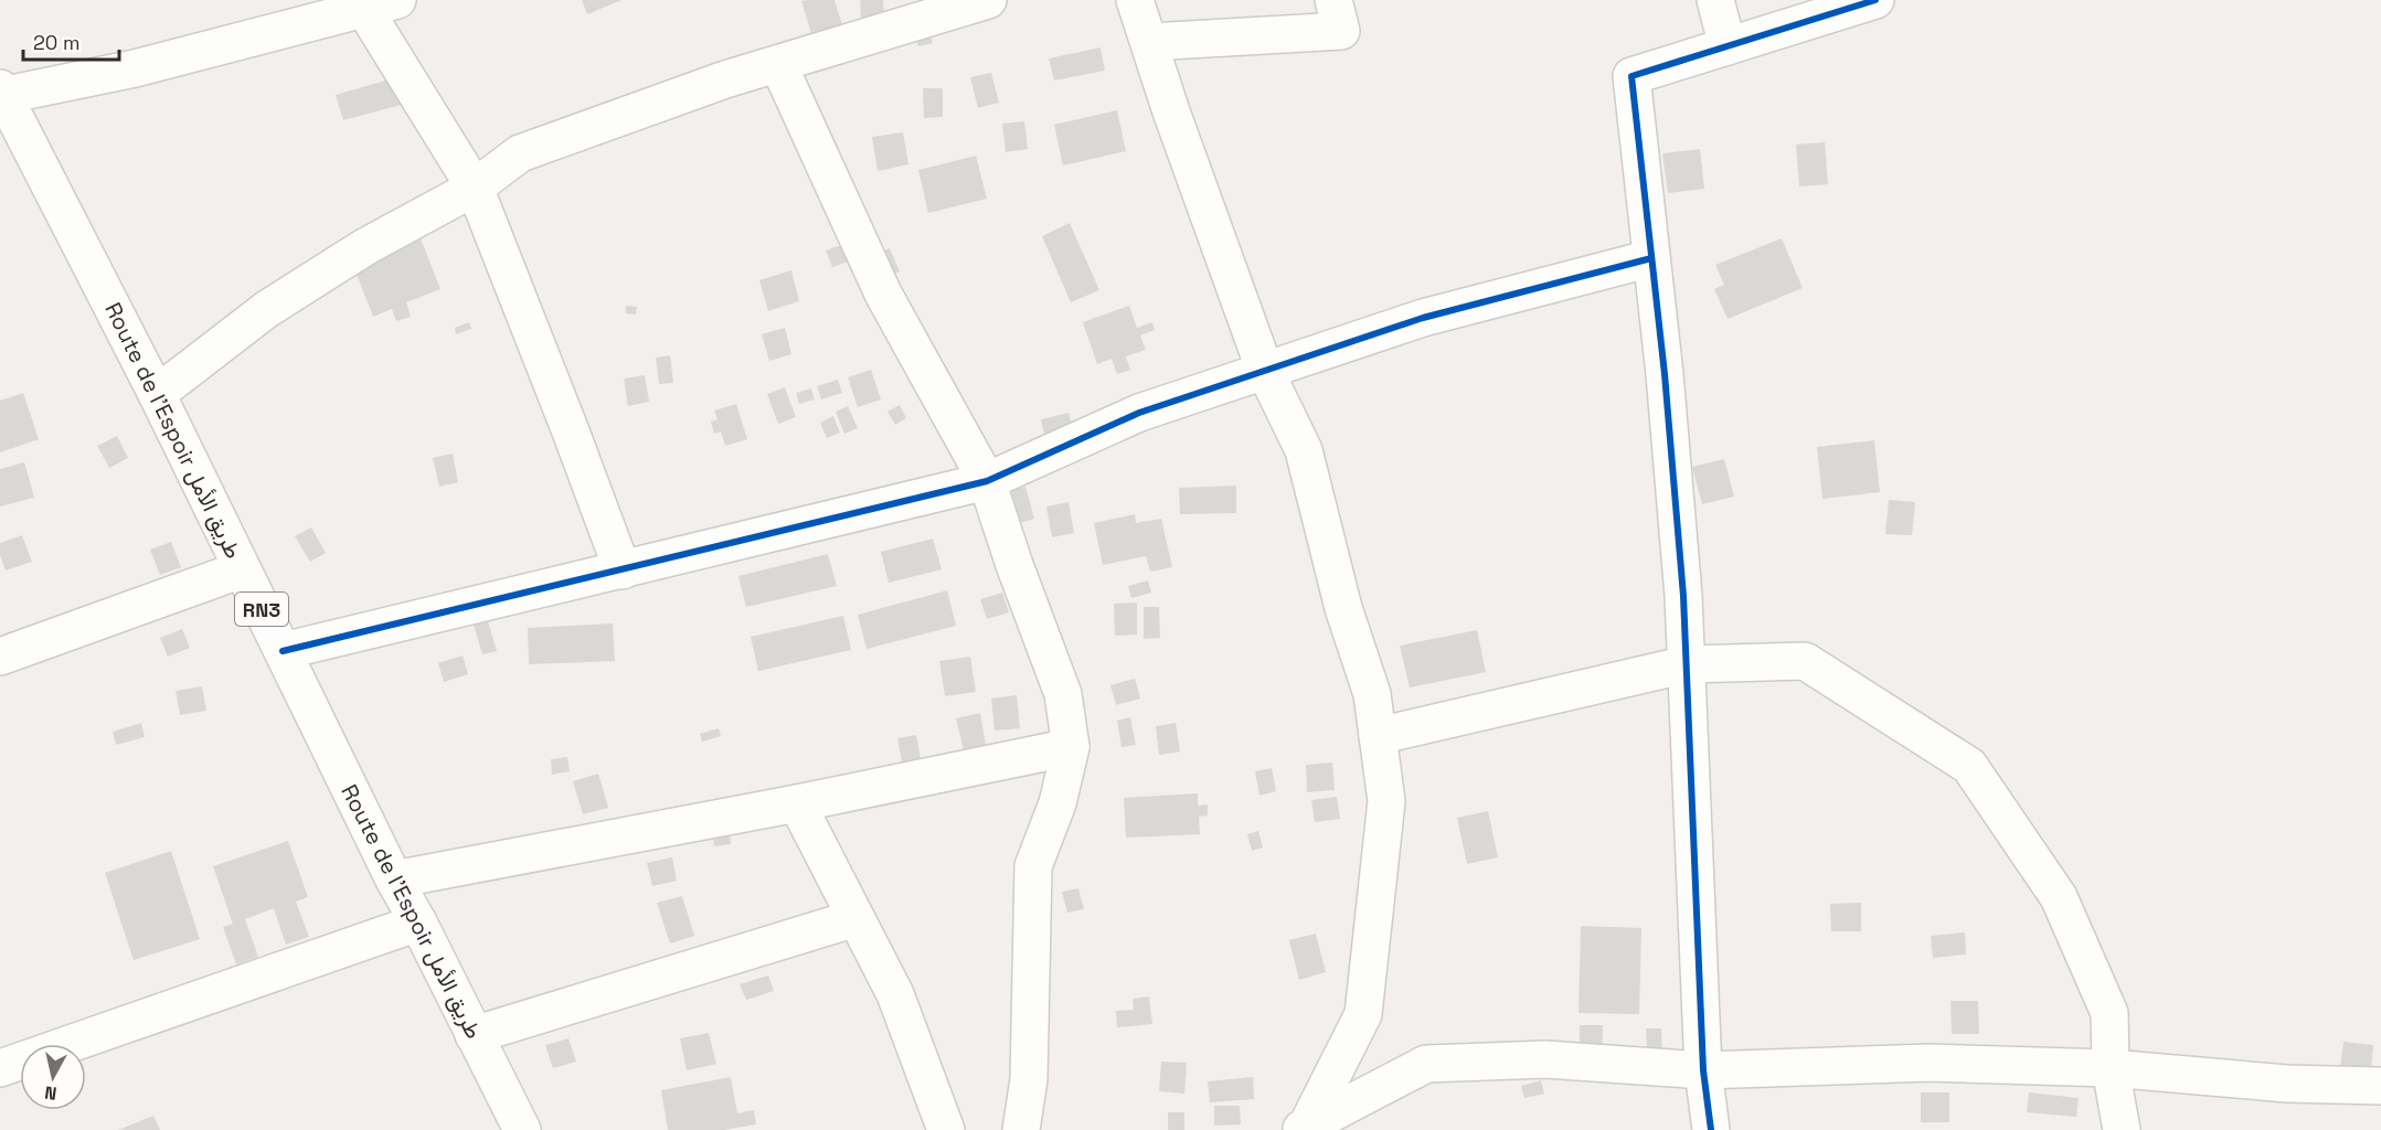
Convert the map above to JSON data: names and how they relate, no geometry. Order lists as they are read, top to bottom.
{
  "streets": {
    "main road": ["Route de l’Espoir طريق الأمل", "RN3"]
  },
  "scale_bar": "20 m",
  "north": "bottom"
}
